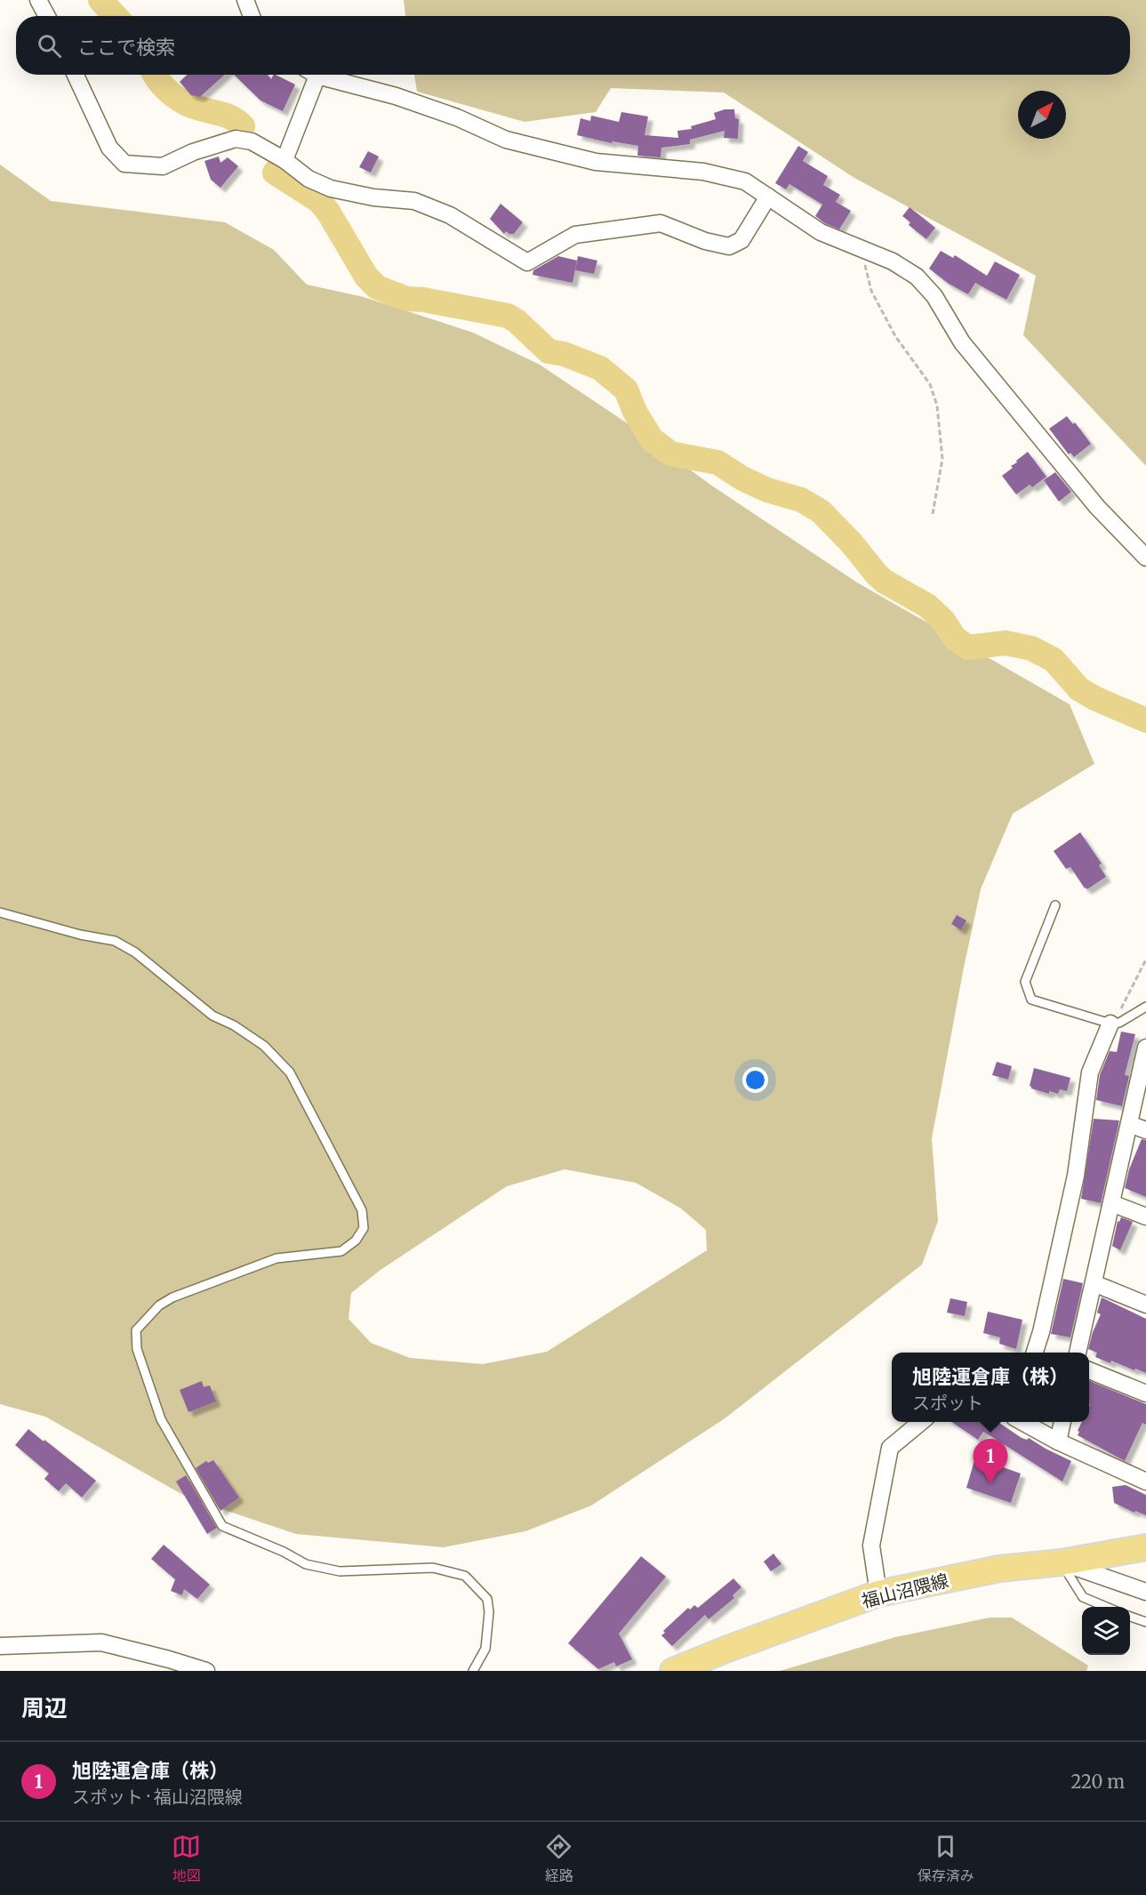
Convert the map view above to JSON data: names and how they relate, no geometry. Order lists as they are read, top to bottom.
{
  "streets": {
    "main road": ["福山沼隈線"]
  },
  "north": "top right",
  "page": {
    "search": "ここで検索",
    "popup": ["旭陸運倉庫（株）", "スポット"],
    "pins": "1",
    "heading": "周辺",
    "list": [
      {
        "mark": "1",
        "name": "旭陸運倉庫（株）",
        "note": "スポット · 福山沼隈線",
        "value": "220 m"
      }
    ],
    "nav": ["地図", "経路", "保存済み"]
  }
}
